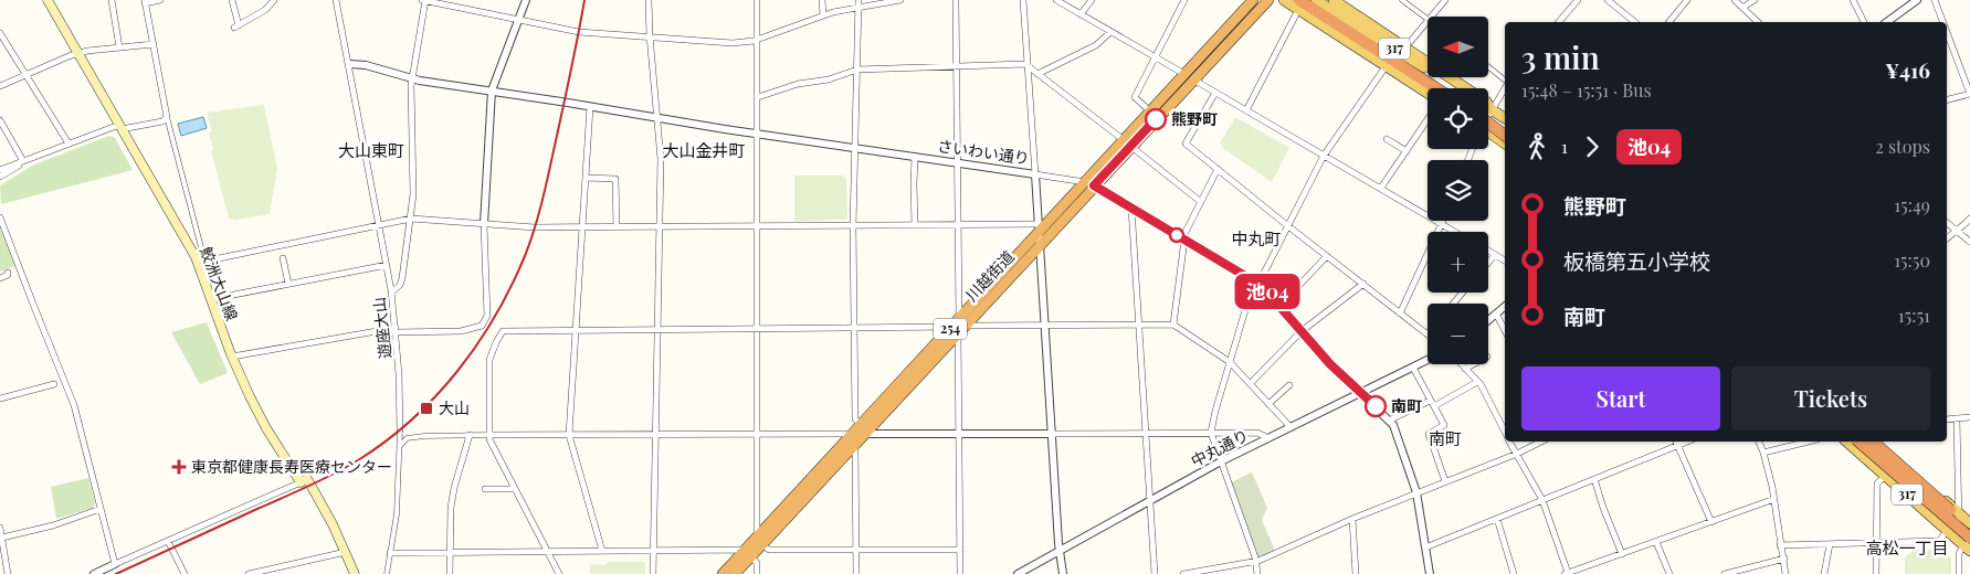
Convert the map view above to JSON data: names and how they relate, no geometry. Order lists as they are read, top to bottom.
{
  "streets": {
    "highway": ["川越街道", "254"],
    "main road": ["317", "鮫洲大山線"],
    "street": ["さいわい通り", "遊座大山", "中丸通り"]
  },
  "crossings": [
    ["さいわい通り", "川越街道"],
    ["さいわい通り", "遊座大山"],
    ["さいわい通り", "中丸通り"]
  ],
  "districts": [
    "大山東町",
    "大山金井町",
    "中丸町",
    "南町",
    "高松一丁目"
  ],
  "places": {
    "other": ["熊野町", "南町"],
    "transit": ["大山"],
    "health": ["東京都健康長寿医療センター"]
  },
  "lines": ["bus line 池04"],
  "north": "left",
  "page": {
    "on_map": "池04",
    "map_buttons": ["+", "−"],
    "heading": ["3 min", "15:48 – 15:51 · Bus", "¥416"],
    "legs": ["1", "池04", "2 stops"],
    "list": [
      {
        "name": "熊野町",
        "value": "15:49"
      },
      {
        "name": "板橋第五小学校",
        "value": "15:50"
      },
      {
        "name": "南町",
        "value": "15:51"
      }
    ],
    "buttons": ["Start", "Tickets"]
  }
}
